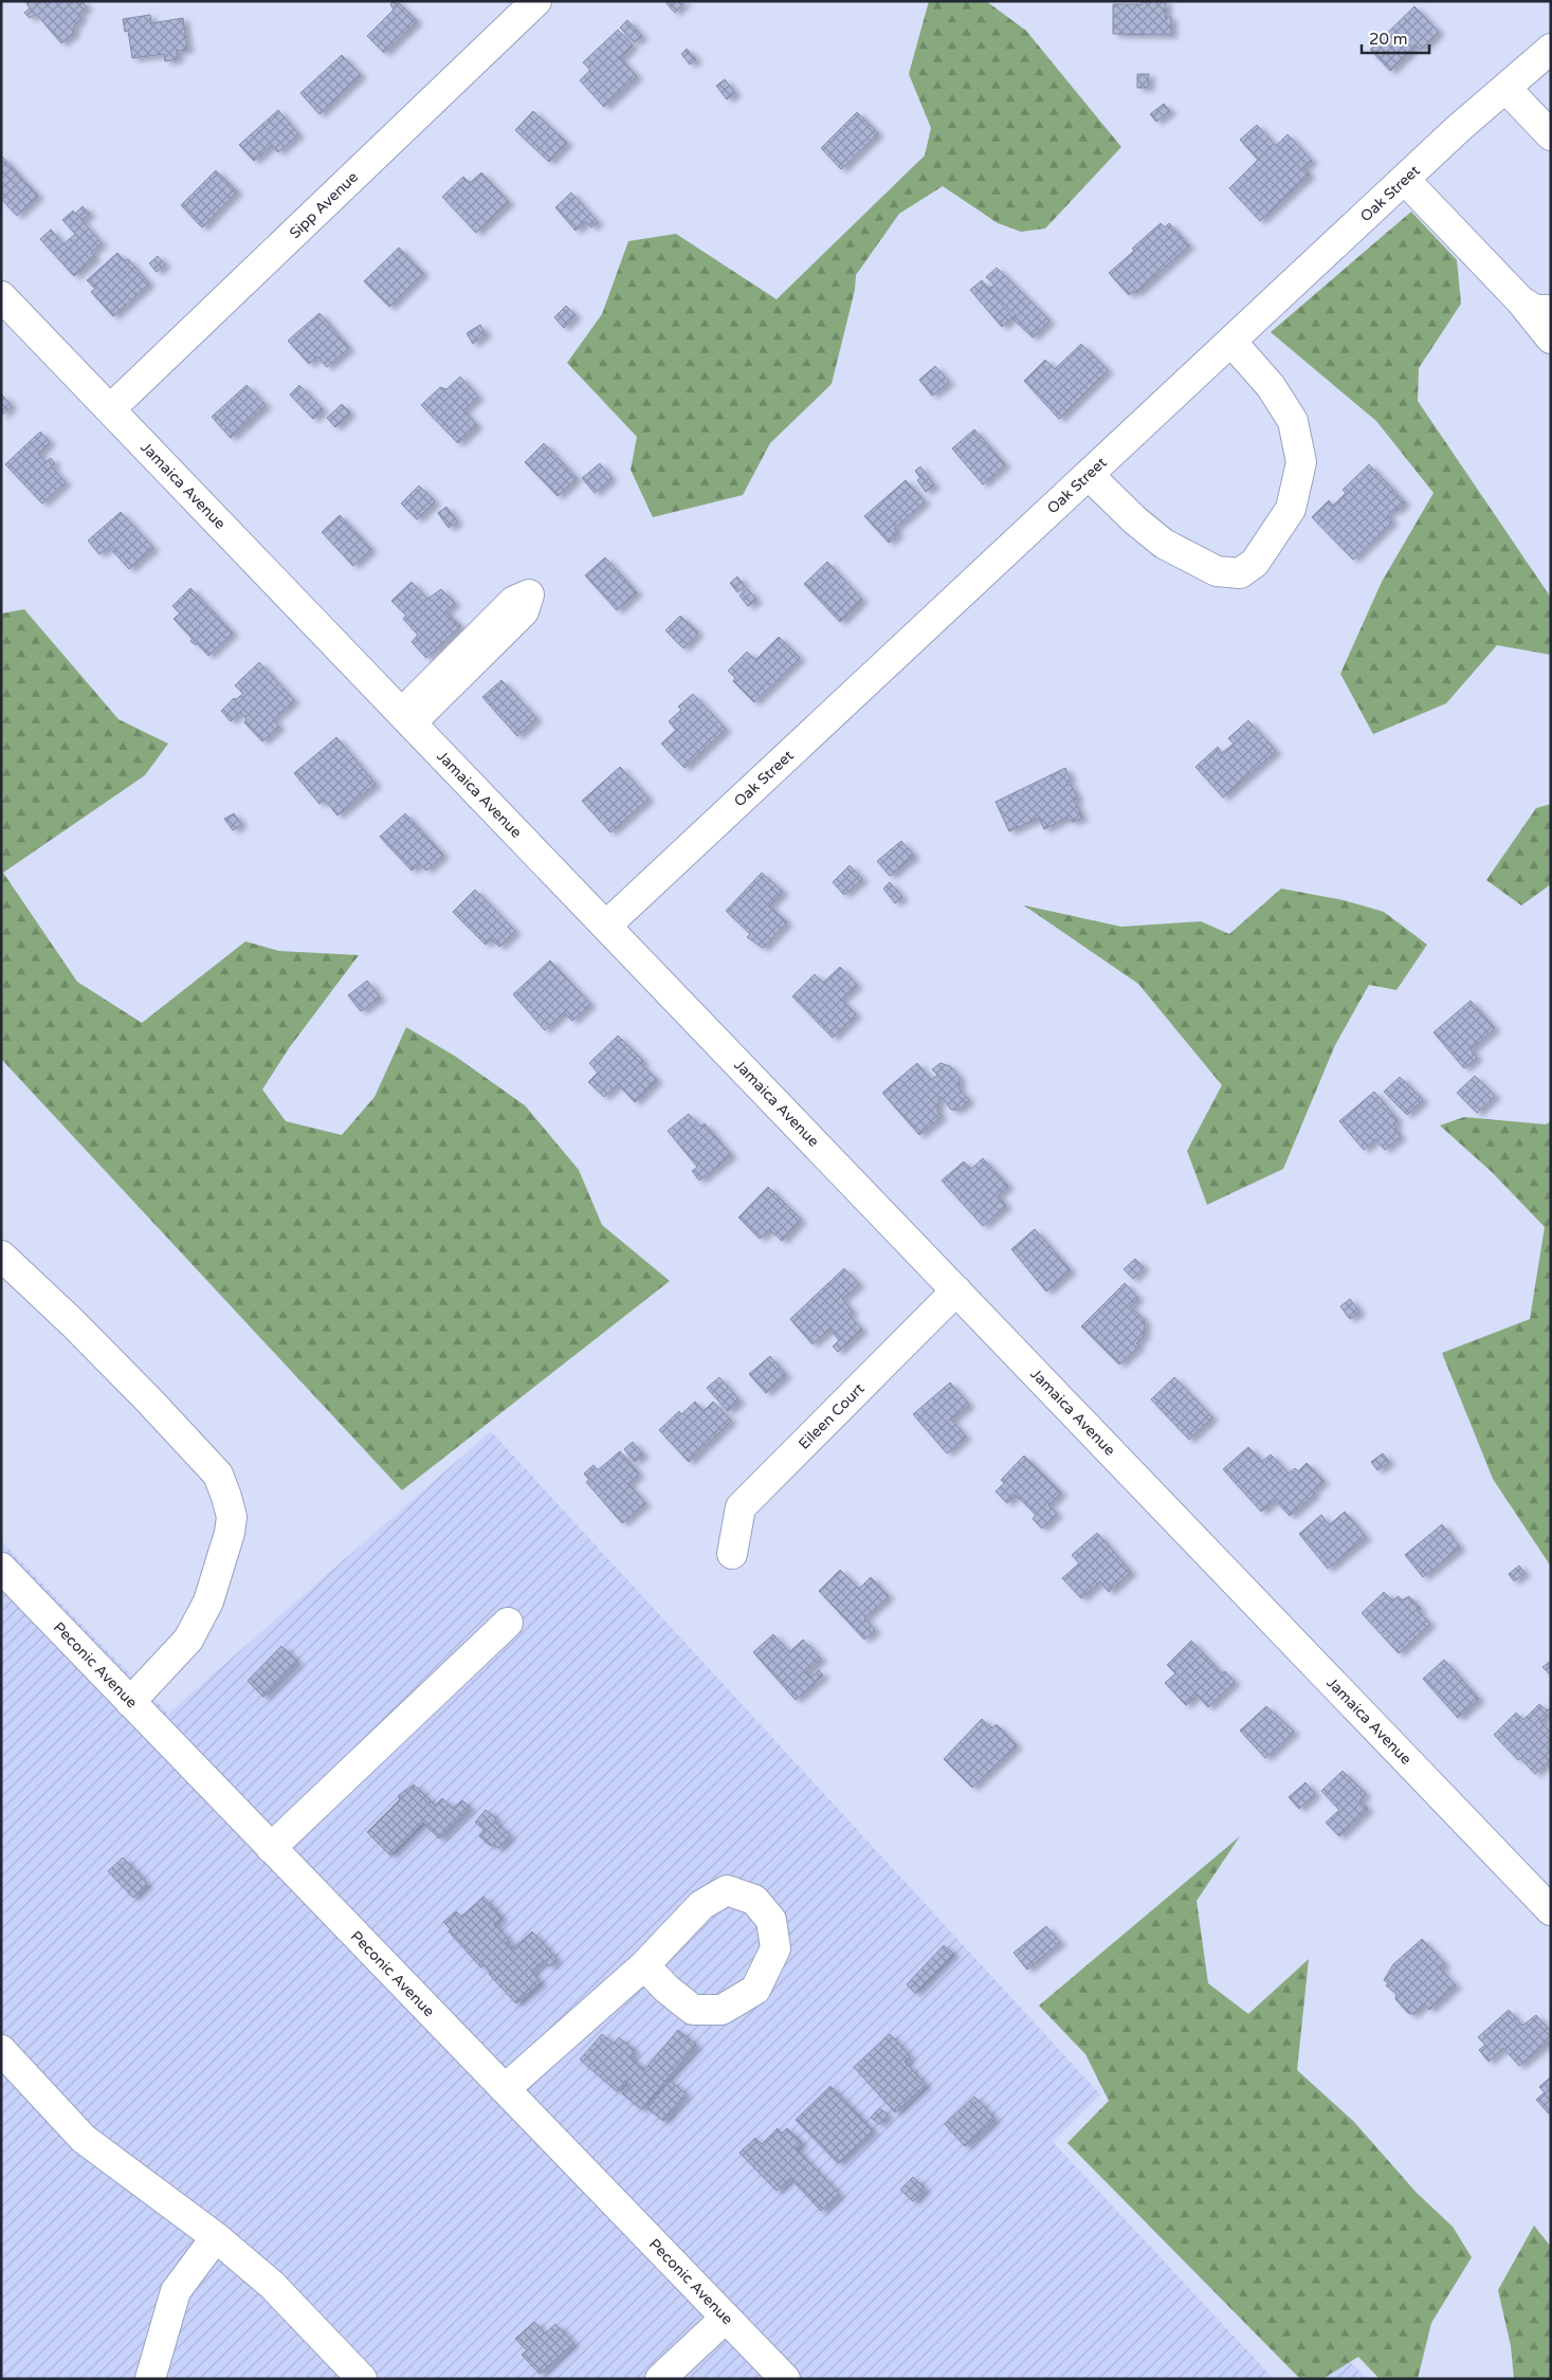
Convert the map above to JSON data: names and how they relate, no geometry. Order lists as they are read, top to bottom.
{
  "streets": {
    "street": [
      "Oak Street",
      "Sipp Avenue",
      "Jamaica Avenue",
      "Eileen Court",
      "Peconic Avenue"
    ]
  },
  "crossings": [
    ["Oak Street", "Jamaica Avenue"],
    ["Sipp Avenue", "Jamaica Avenue"],
    ["Jamaica Avenue", "Eileen Court"]
  ],
  "scale_bar": "20 m"
}
